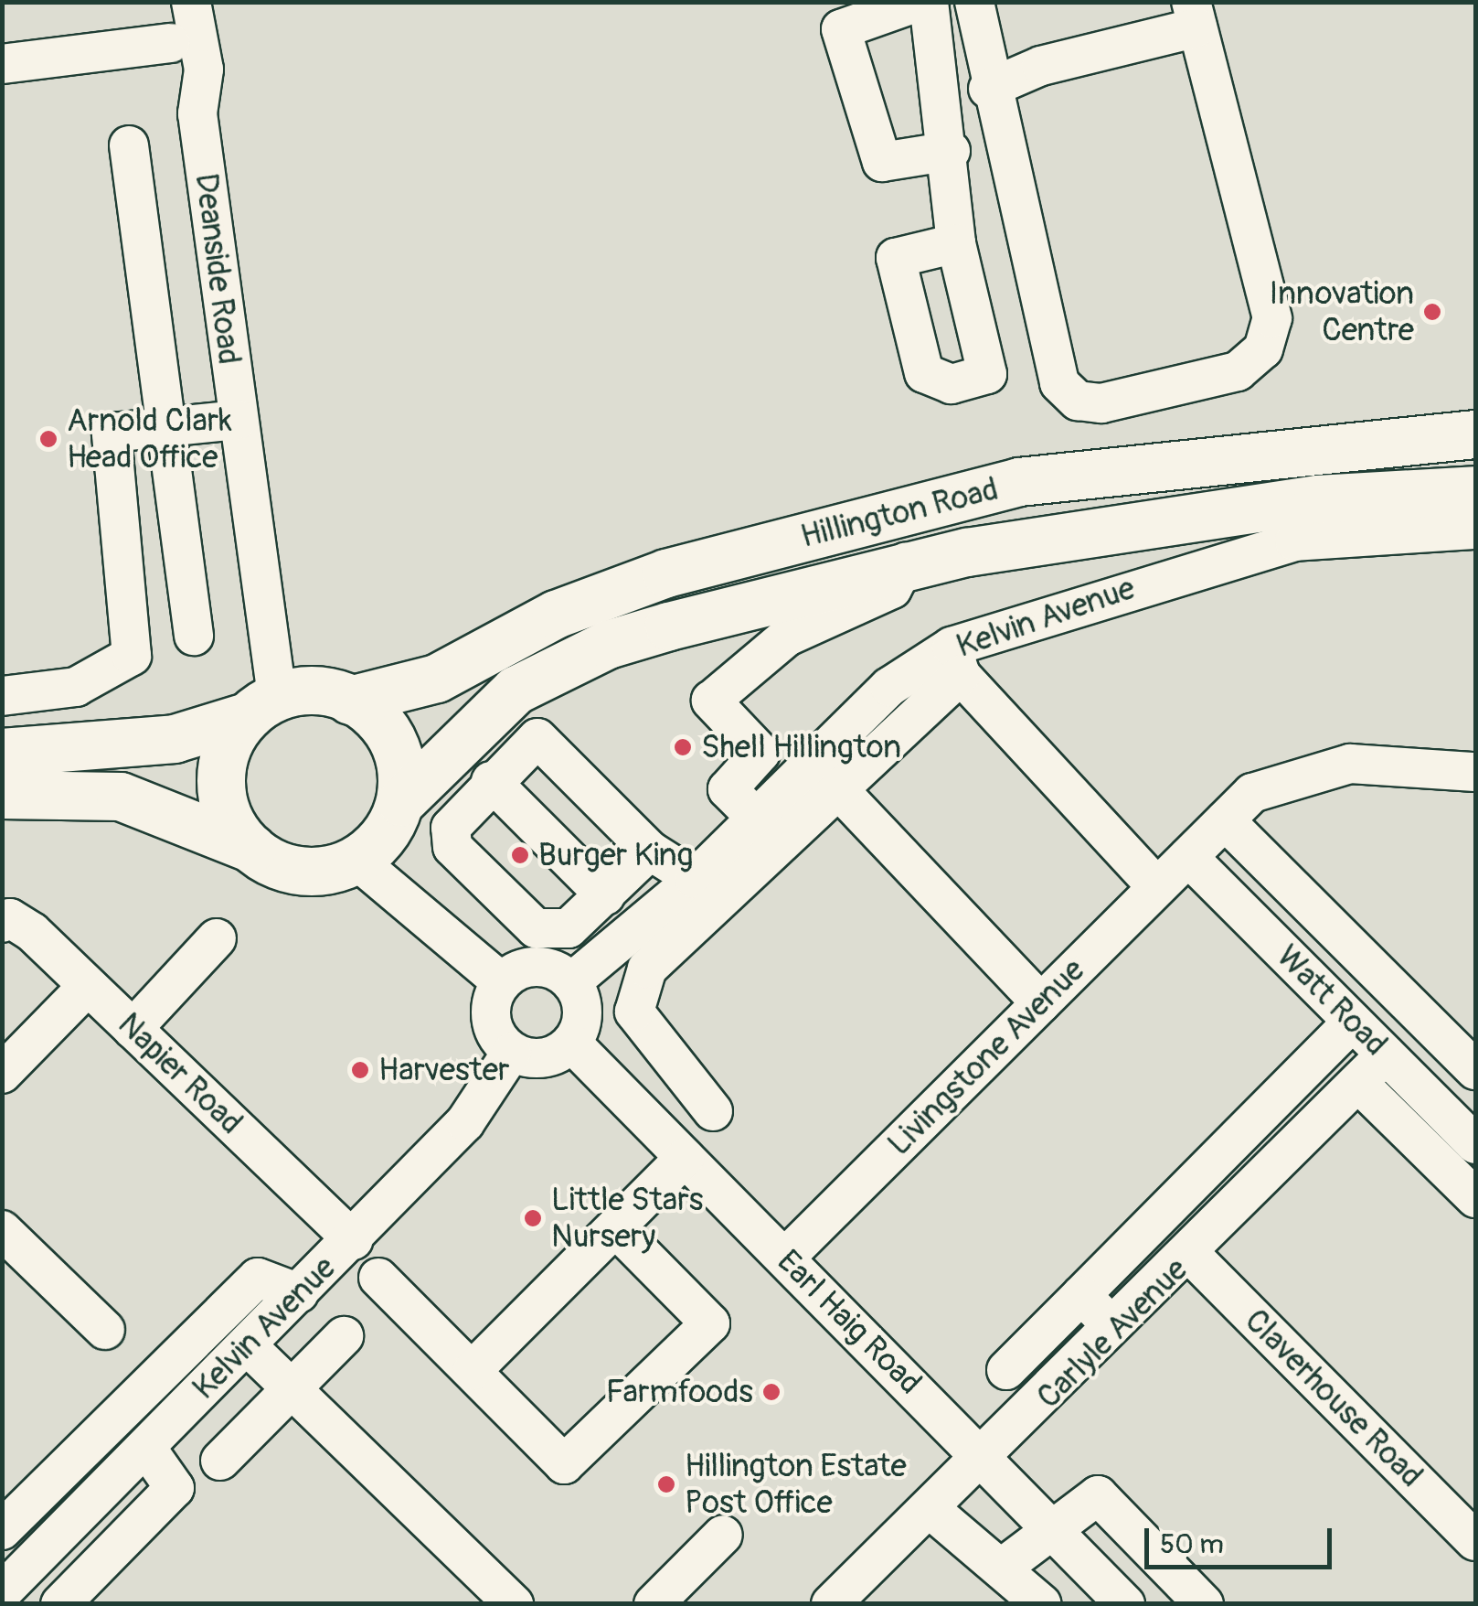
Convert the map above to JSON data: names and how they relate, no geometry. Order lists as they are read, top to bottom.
{
  "streets": {
    "main road": ["Hillington Road"],
    "street": [
      "Deanside Road",
      "Kelvin Avenue",
      "Watt Road",
      "Livingstone Avenue",
      "Napier Road",
      "Earl Haig Road",
      "Carlyle Avenue",
      "Claverhouse Road"
    ]
  },
  "crossings": [
    ["Deanside Road", "Hillington Road"],
    ["Kelvin Avenue", "Napier Road"],
    ["Kelvin Avenue", "Earl Haig Road"],
    ["Watt Road", "Livingstone Avenue"],
    ["Watt Road", "Carlyle Avenue"],
    ["Livingstone Avenue", "Earl Haig Road"],
    ["Earl Haig Road", "Carlyle Avenue"],
    ["Carlyle Avenue", "Claverhouse Road"]
  ],
  "places": [
    "Innovation Centre",
    "Arnold Clark Head Office",
    "Shell Hillington",
    "Burger King",
    "Harvester",
    "Little Stars Nursery",
    "Farmfoods",
    "Hillington Estate Post Office"
  ],
  "scale_bar": "50 m"
}
